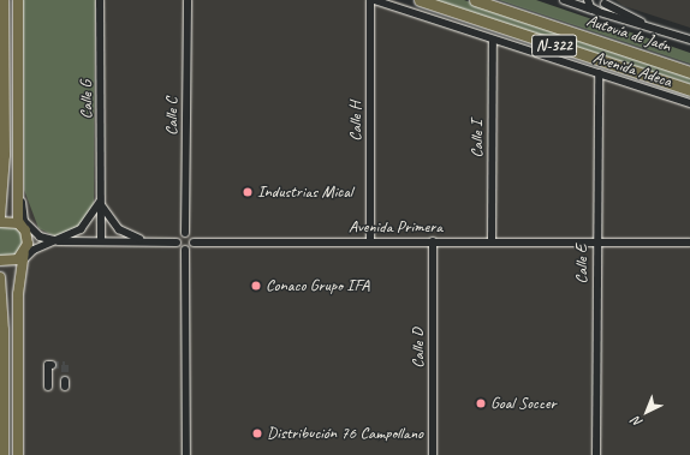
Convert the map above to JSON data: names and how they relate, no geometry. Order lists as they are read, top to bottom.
{
  "streets": {
    "highway": ["Autovía de Jaén", "N-322"],
    "street": [
      "Avenida Adeca",
      "Calle G",
      "Calle C",
      "Calle H",
      "Calle I",
      "Avenida Primera",
      "Calle E",
      "Calle D"
    ]
  },
  "crossings": [
    ["Avenida Adeca", "Calle H"],
    ["Avenida Adeca", "Calle I"],
    ["Avenida Adeca", "Calle E"],
    ["Calle C", "Avenida Primera"],
    ["Calle H", "Avenida Primera"],
    ["Calle I", "Avenida Primera"],
    ["Avenida Primera", "Calle E"],
    ["Avenida Primera", "Calle D"]
  ],
  "places": [
    "Industrias Mical",
    "Conaco Grupo IFA",
    "Goal Soccer",
    "Distribución 76 Campollano"
  ],
  "north": "bottom left"
}
